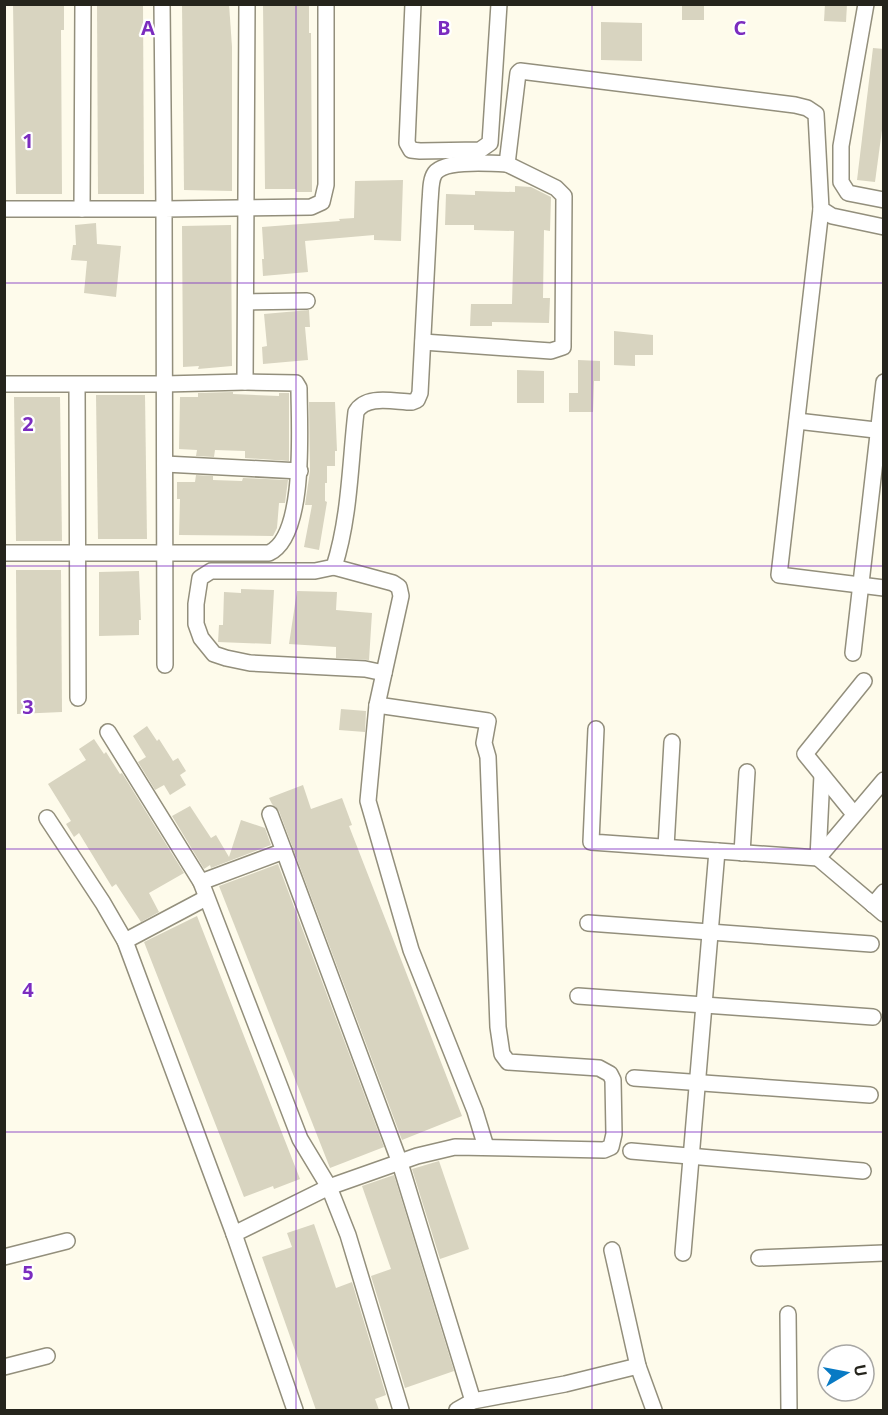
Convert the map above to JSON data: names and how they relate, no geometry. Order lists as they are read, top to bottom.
{
  "north": "right",
  "grid": {
    "columns": ["A", "B", "C"],
    "rows": [
      "1",
      "2",
      "3",
      "4",
      "5"
    ]
  }
}
